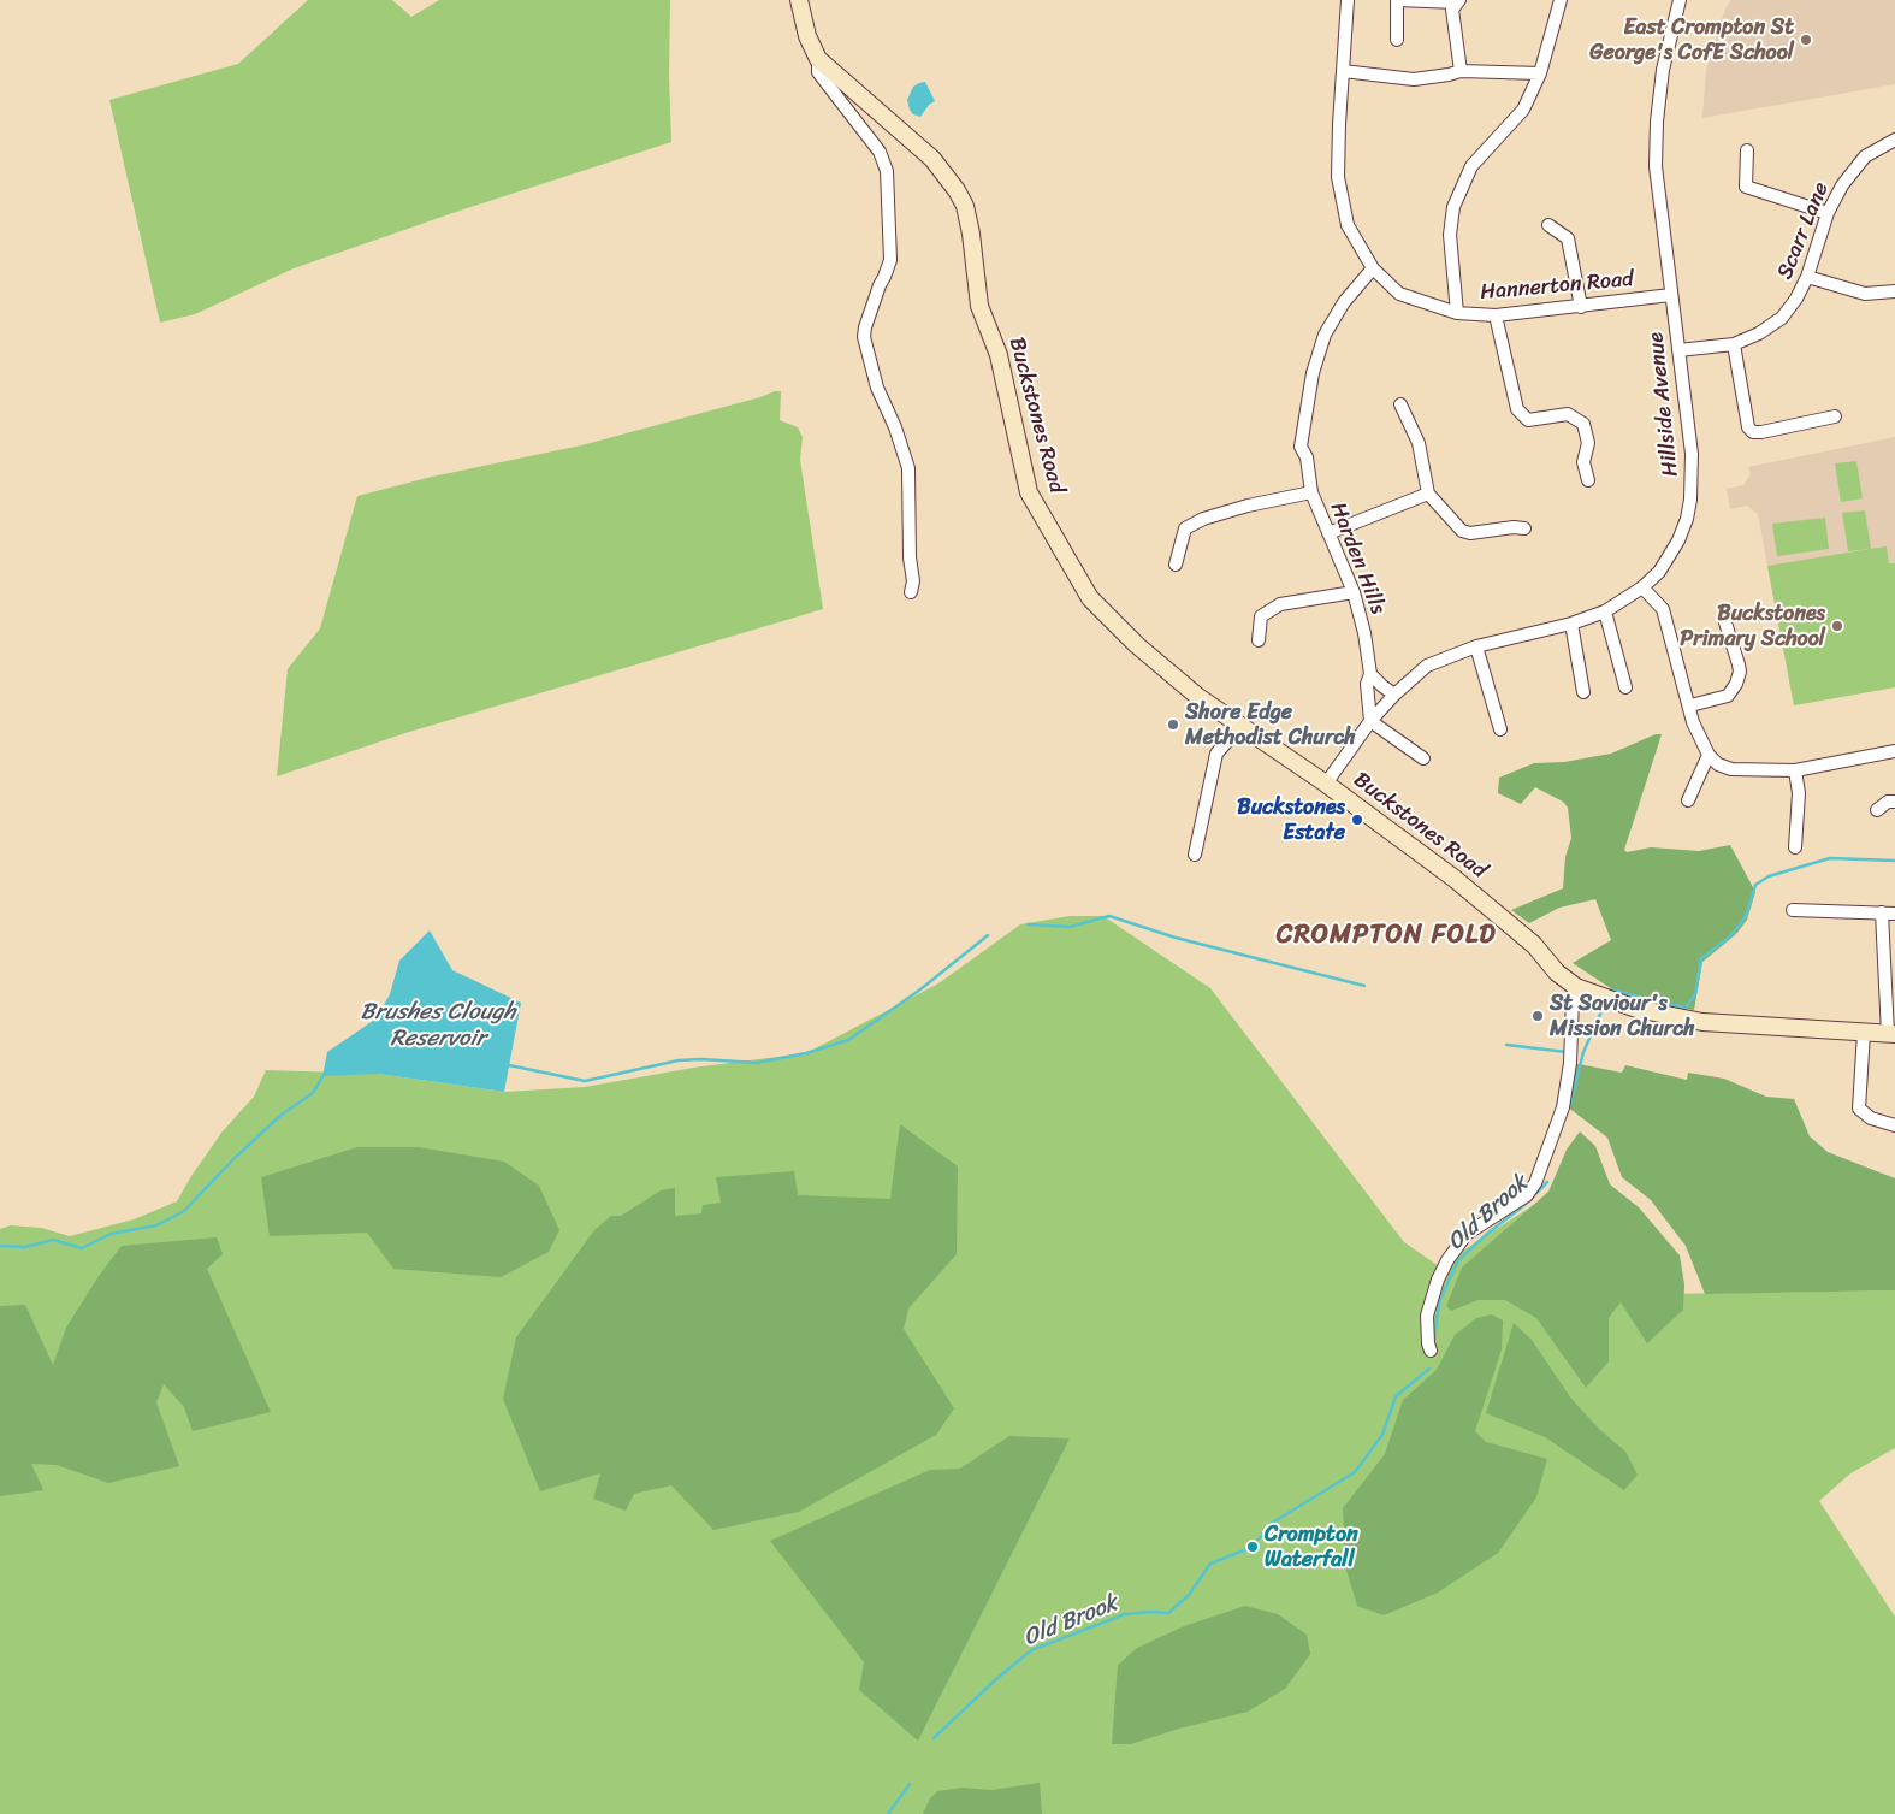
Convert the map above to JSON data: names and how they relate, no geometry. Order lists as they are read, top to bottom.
{
  "streets": {
    "main road": ["Buckstones Road"],
    "street": [
      "Scarr Lane",
      "Hannerton Road",
      "Hillside Avenue",
      "Harden Hills"
    ]
  },
  "crossings": [
    ["Scarr Lane", "Hillside Avenue"],
    ["Hannerton Road", "Hillside Avenue"],
    ["Hannerton Road", "Harden Hills"],
    ["Hillside Avenue", "Buckstones Road"],
    ["Hillside Avenue", "Harden Hills"]
  ],
  "districts": ["CROMPTON FOLD"],
  "water": ["Brushes Clough Reservoir", "Old Brook"],
  "places": [
    "East Crompton St George's CofE School",
    "Buckstones Primary School",
    "Shore Edge Methodist Church",
    "Buckstones Estate",
    "St Saviour's Mission Church",
    "Crompton Waterfall"
  ]
}
